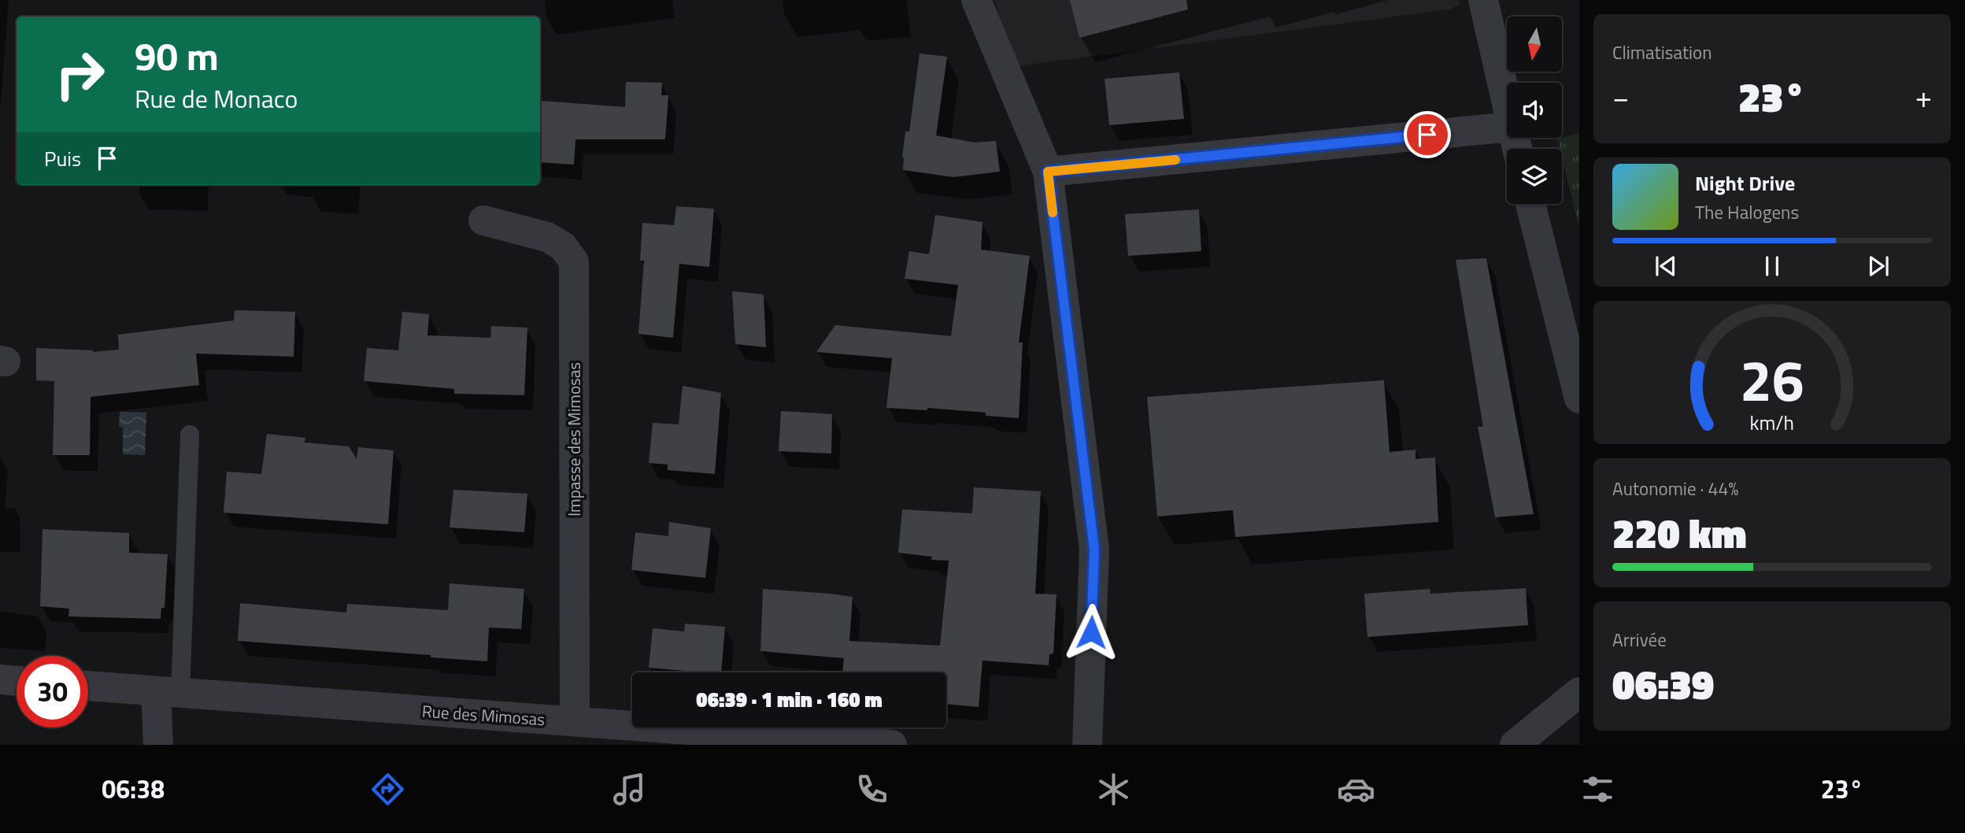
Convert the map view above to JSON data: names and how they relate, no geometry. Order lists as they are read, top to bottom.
{
  "streets": {
    "street": ["Impasse des Mimosas", "Rue des Mimosas"]
  },
  "crossings": [
    ["Impasse des Mimosas", "Rue des Mimosas"]
  ],
  "north": "bottom",
  "page": {
    "tile": [
      "Climatisation",
      ["Autonomie · 44%", "220 km"],
      ["Arrivée", "06:39"]
    ],
    "turn": ["90 m", "Rue de Monaco"],
    "heat": ["−", "23°", "+"],
    "then": "Puis",
    "song": ["Night Drive", "The Halogens"],
    "limit": "30",
    "trip": "06:39 · 1 min · 160 m",
    "tabs": ["06:38", "23°"],
    "gauge": ["26", "km/h"]
  }
}
